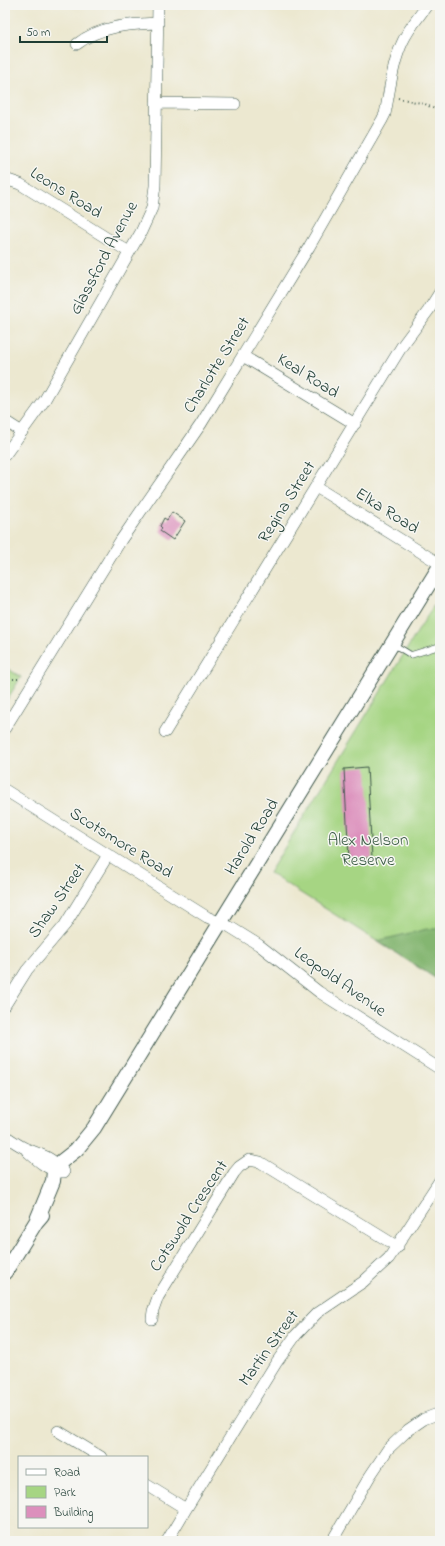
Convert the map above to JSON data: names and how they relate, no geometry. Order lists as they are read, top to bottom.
{
  "streets": {
    "street": [
      "Leons Road",
      "Glassford Avenue",
      "Charlotte Street",
      "Keal Road",
      "Regina Street",
      "Elka Road",
      "Harold Road",
      "Scotsmore Road",
      "Shaw Street",
      "Leopold Avenue",
      "Cotswold Crescent",
      "Martin Street"
    ]
  },
  "crossings": [
    ["Leons Road", "Glassford Avenue"],
    ["Charlotte Street", "Keal Road"],
    ["Keal Road", "Regina Street"],
    ["Regina Street", "Elka Road"],
    ["Elka Road", "Harold Road"],
    ["Harold Road", "Scotsmore Road"],
    ["Harold Road", "Leopold Avenue"],
    ["Scotsmore Road", "Shaw Street"],
    ["Scotsmore Road", "Leopold Avenue"],
    ["Cotswold Crescent", "Martin Street"]
  ],
  "parks": ["Alex Nelson Reserve"],
  "legend": ["Road", "Park", "Building"],
  "scale_bar": "50 m"
}
